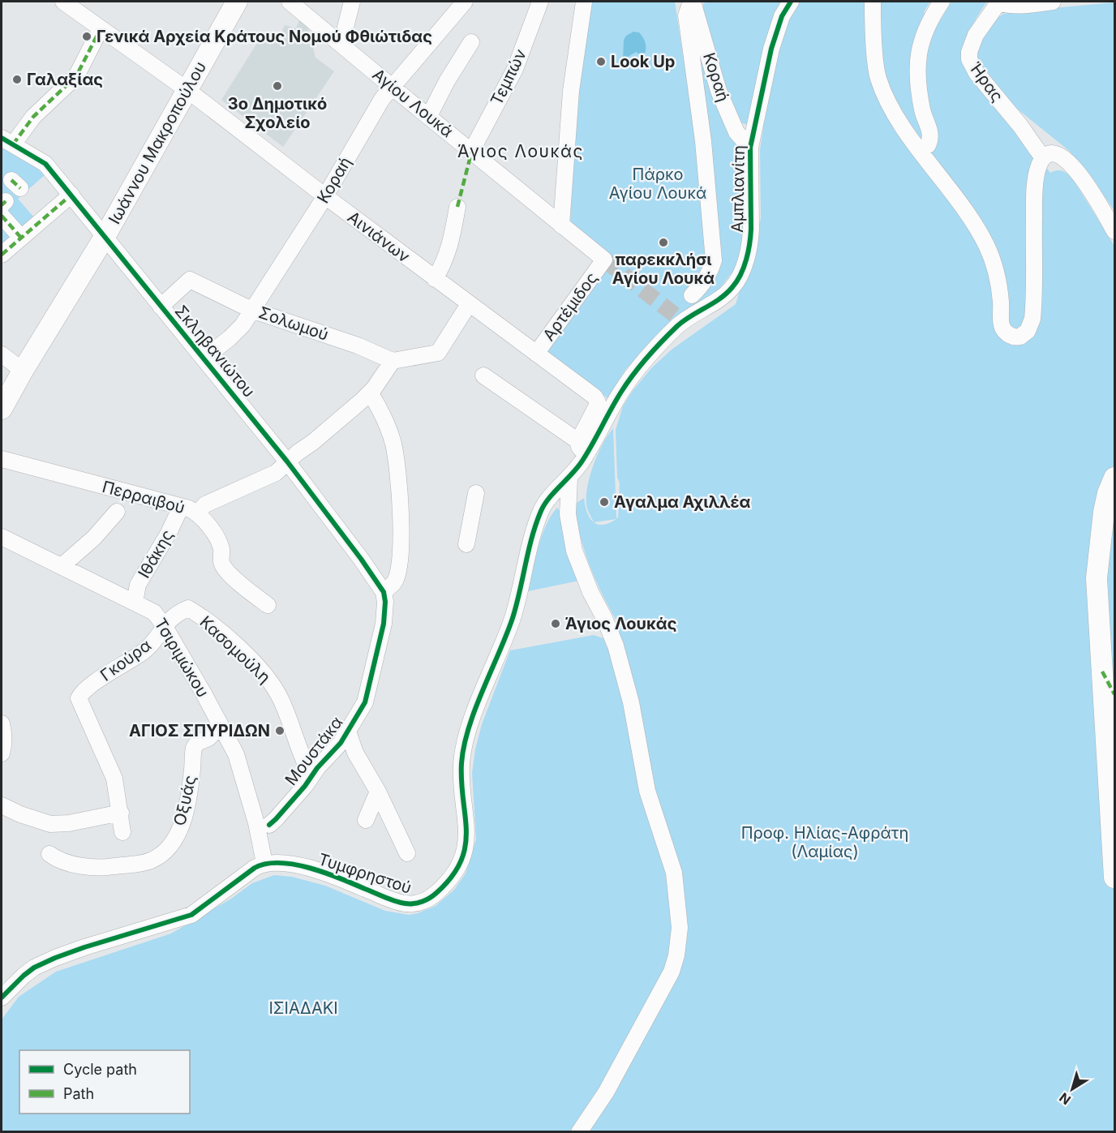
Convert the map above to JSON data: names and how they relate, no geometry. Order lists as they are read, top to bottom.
{
  "streets": {
    "main road": ["Ιωάννου Μακροπούλου"],
    "street": [
      "Τεμπών",
      "Κοραή",
      "Ήρας",
      "Αγίου Λουκά",
      "Αμπλιανίτη",
      "Αινιάνων",
      "Αρτέμιδος",
      "Σολωμού",
      "Σκληβανιώτου",
      "Περραιβού",
      "Ιθάκης",
      "Κασομούλη",
      "Τσιριμώκου",
      "Γκούρα",
      "Μουστάκα",
      "Οξυάς",
      "Τυμφρηστού"
    ]
  },
  "crossings": [
    ["Τεμπών", "Αγίου Λουκά"],
    ["Κοραή", "Αγίου Λουκά"],
    ["Κοραή", "Αμπλιανίτη"],
    ["Κοραή", "Αινιάνων"],
    ["Κοραή", "Σολωμού"],
    ["Κοραή", "Σκληβανιώτου"],
    ["Αγίου Λουκά", "Αρτέμιδος"],
    ["Ιωάννου Μακροπούλου", "Αινιάνων"],
    ["Ιωάννου Μακροπούλου", "Σκληβανιώτου"],
    ["Αμπλιανίτη", "Αινιάνων"],
    ["Αμπλιανίτη", "Τυμφρηστού"],
    ["Αινιάνων", "Αρτέμιδος"],
    ["Αινιάνων", "Τυμφρηστού"],
    ["Σολωμού", "Σκληβανιώτου"],
    ["Σκληβανιώτου", "Μουστάκα"],
    ["Περραιβού", "Ιθάκης"],
    ["Ιθάκης", "Τσιριμώκου"],
    ["Κασομούλη", "Γκούρα"],
    ["Κασομούλη", "Μουστάκα"],
    ["Τσιριμώκου", "Γκούρα"],
    ["Τσιριμώκου", "Οξυάς"],
    ["Τσιριμώκου", "Τυμφρηστού"]
  ],
  "districts": ["Άγιος Λουκάς"],
  "parks": ["Πάρκο Αγίου Λουκά", "Προφ. Ηλίας-Αφράτη (Λαμίας)", "ΙΣΙΑΔΑΚΙ"],
  "places": [
    "Γενικά Αρχεία Κράτους Νομού Φθιώτιδας",
    "Look Up",
    "Γαλαξίας",
    "3ο Δημοτικό Σχολείο",
    "παρεκκλήσι Αγίου Λουκά",
    "Άγαλμα Αχιλλέα",
    "Άγιος Λουκάς",
    "ΑΓΙΟΣ ΣΠΥΡΙΔΩΝ"
  ],
  "legend": ["Cycle path", "Path"],
  "north": "bottom left"
}
